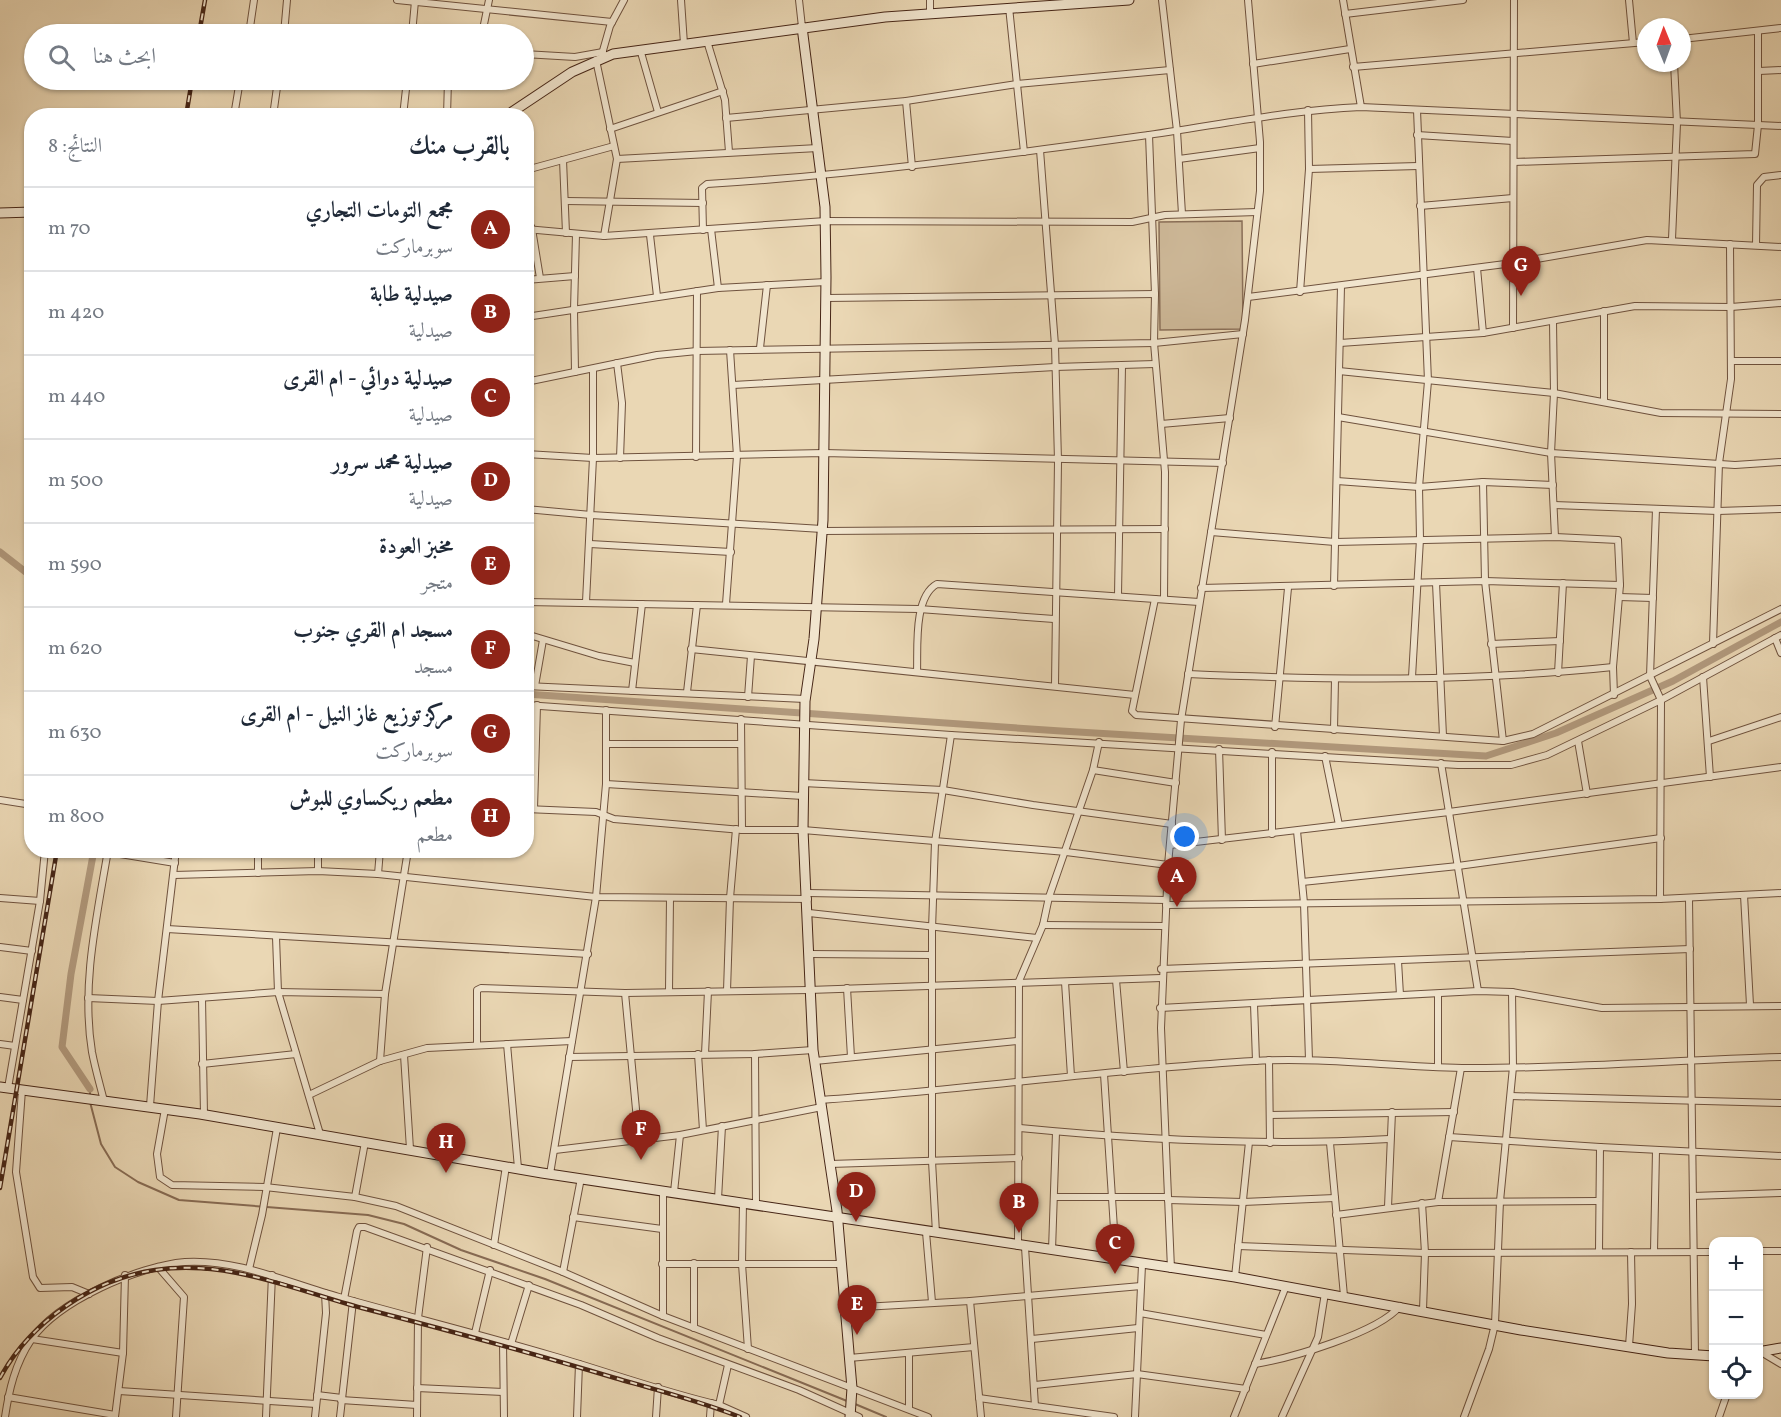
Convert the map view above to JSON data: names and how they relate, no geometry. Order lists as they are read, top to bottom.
{
  "north": "top",
  "page": {
    "search": "ابحث هنا",
    "heading": ["بالقرب منك", "النتائج: 8"],
    "list": [
      {
        "mark": "A",
        "name": "مجمع التومات التجاري",
        "note": "سوبرماركت",
        "value": "70 m"
      },
      {
        "mark": "B",
        "name": "صيدلية طابة",
        "note": "صيدلية",
        "value": "420 m"
      },
      {
        "mark": "C",
        "name": "صيدلية دوائي - ام القرى",
        "note": "صيدلية",
        "value": "440 m"
      },
      {
        "mark": "D",
        "name": "صيدلية محمد سرور",
        "note": "صيدلية",
        "value": "500 m"
      },
      {
        "mark": "E",
        "name": "مخبز العودة",
        "note": "متجر",
        "value": "590 m"
      },
      {
        "mark": "F",
        "name": "مسجد ام القري جنوب",
        "note": "مسجد",
        "value": "620 m"
      },
      {
        "mark": "G",
        "name": "مركز توزيع غاز النيل - ام القرى",
        "note": "سوبرماركت",
        "value": "630 m"
      },
      {
        "mark": "H",
        "name": "مطعم ريكساوي للبوش",
        "note": "مطعم",
        "value": "800 m"
      }
    ],
    "pins": [
      "G",
      "A",
      "F",
      "H",
      "D",
      "B",
      "C",
      "E"
    ],
    "map_buttons": ["+", "−"]
  }
}
